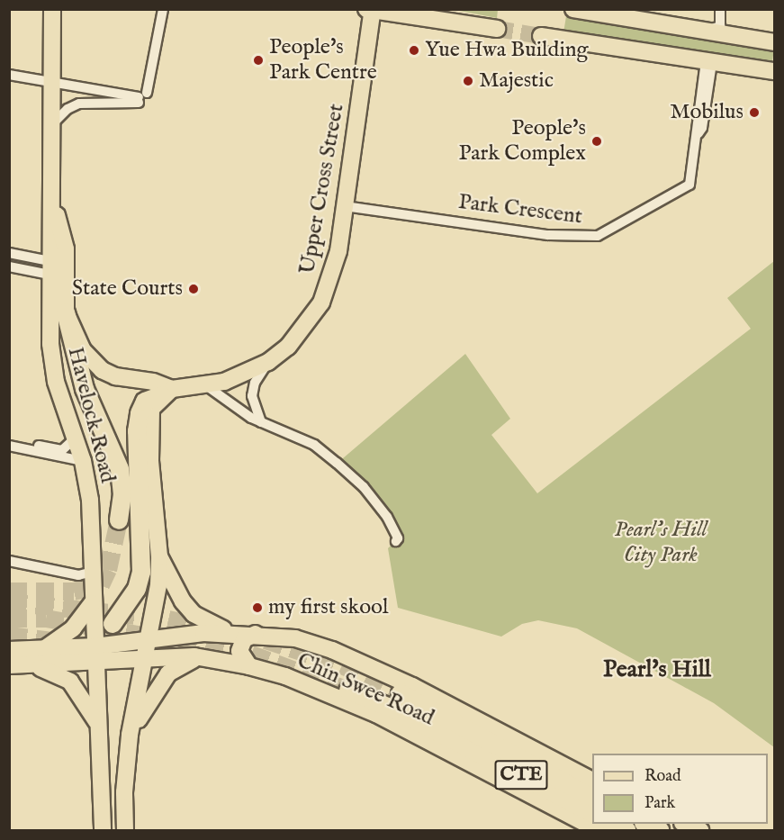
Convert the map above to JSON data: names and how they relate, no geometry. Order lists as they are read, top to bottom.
{
  "streets": {
    "highway": ["CTE"],
    "main road": ["Upper Cross Street", "Havelock Road", "Chin Swee Road"],
    "street": ["Park Crescent"]
  },
  "crossings": [
    ["Upper Cross Street", "Park Crescent"],
    ["Havelock Road", "Chin Swee Road"]
  ],
  "districts": ["Pearl's Hill"],
  "parks": ["Pearl's Hill City Park"],
  "places": [
    "Yue Hwa Building",
    "People's Park Centre",
    "Majestic",
    "Mobilus",
    "People's Park Complex",
    "State Courts",
    "my first skool"
  ],
  "legend": ["Road", "Park"]
}
